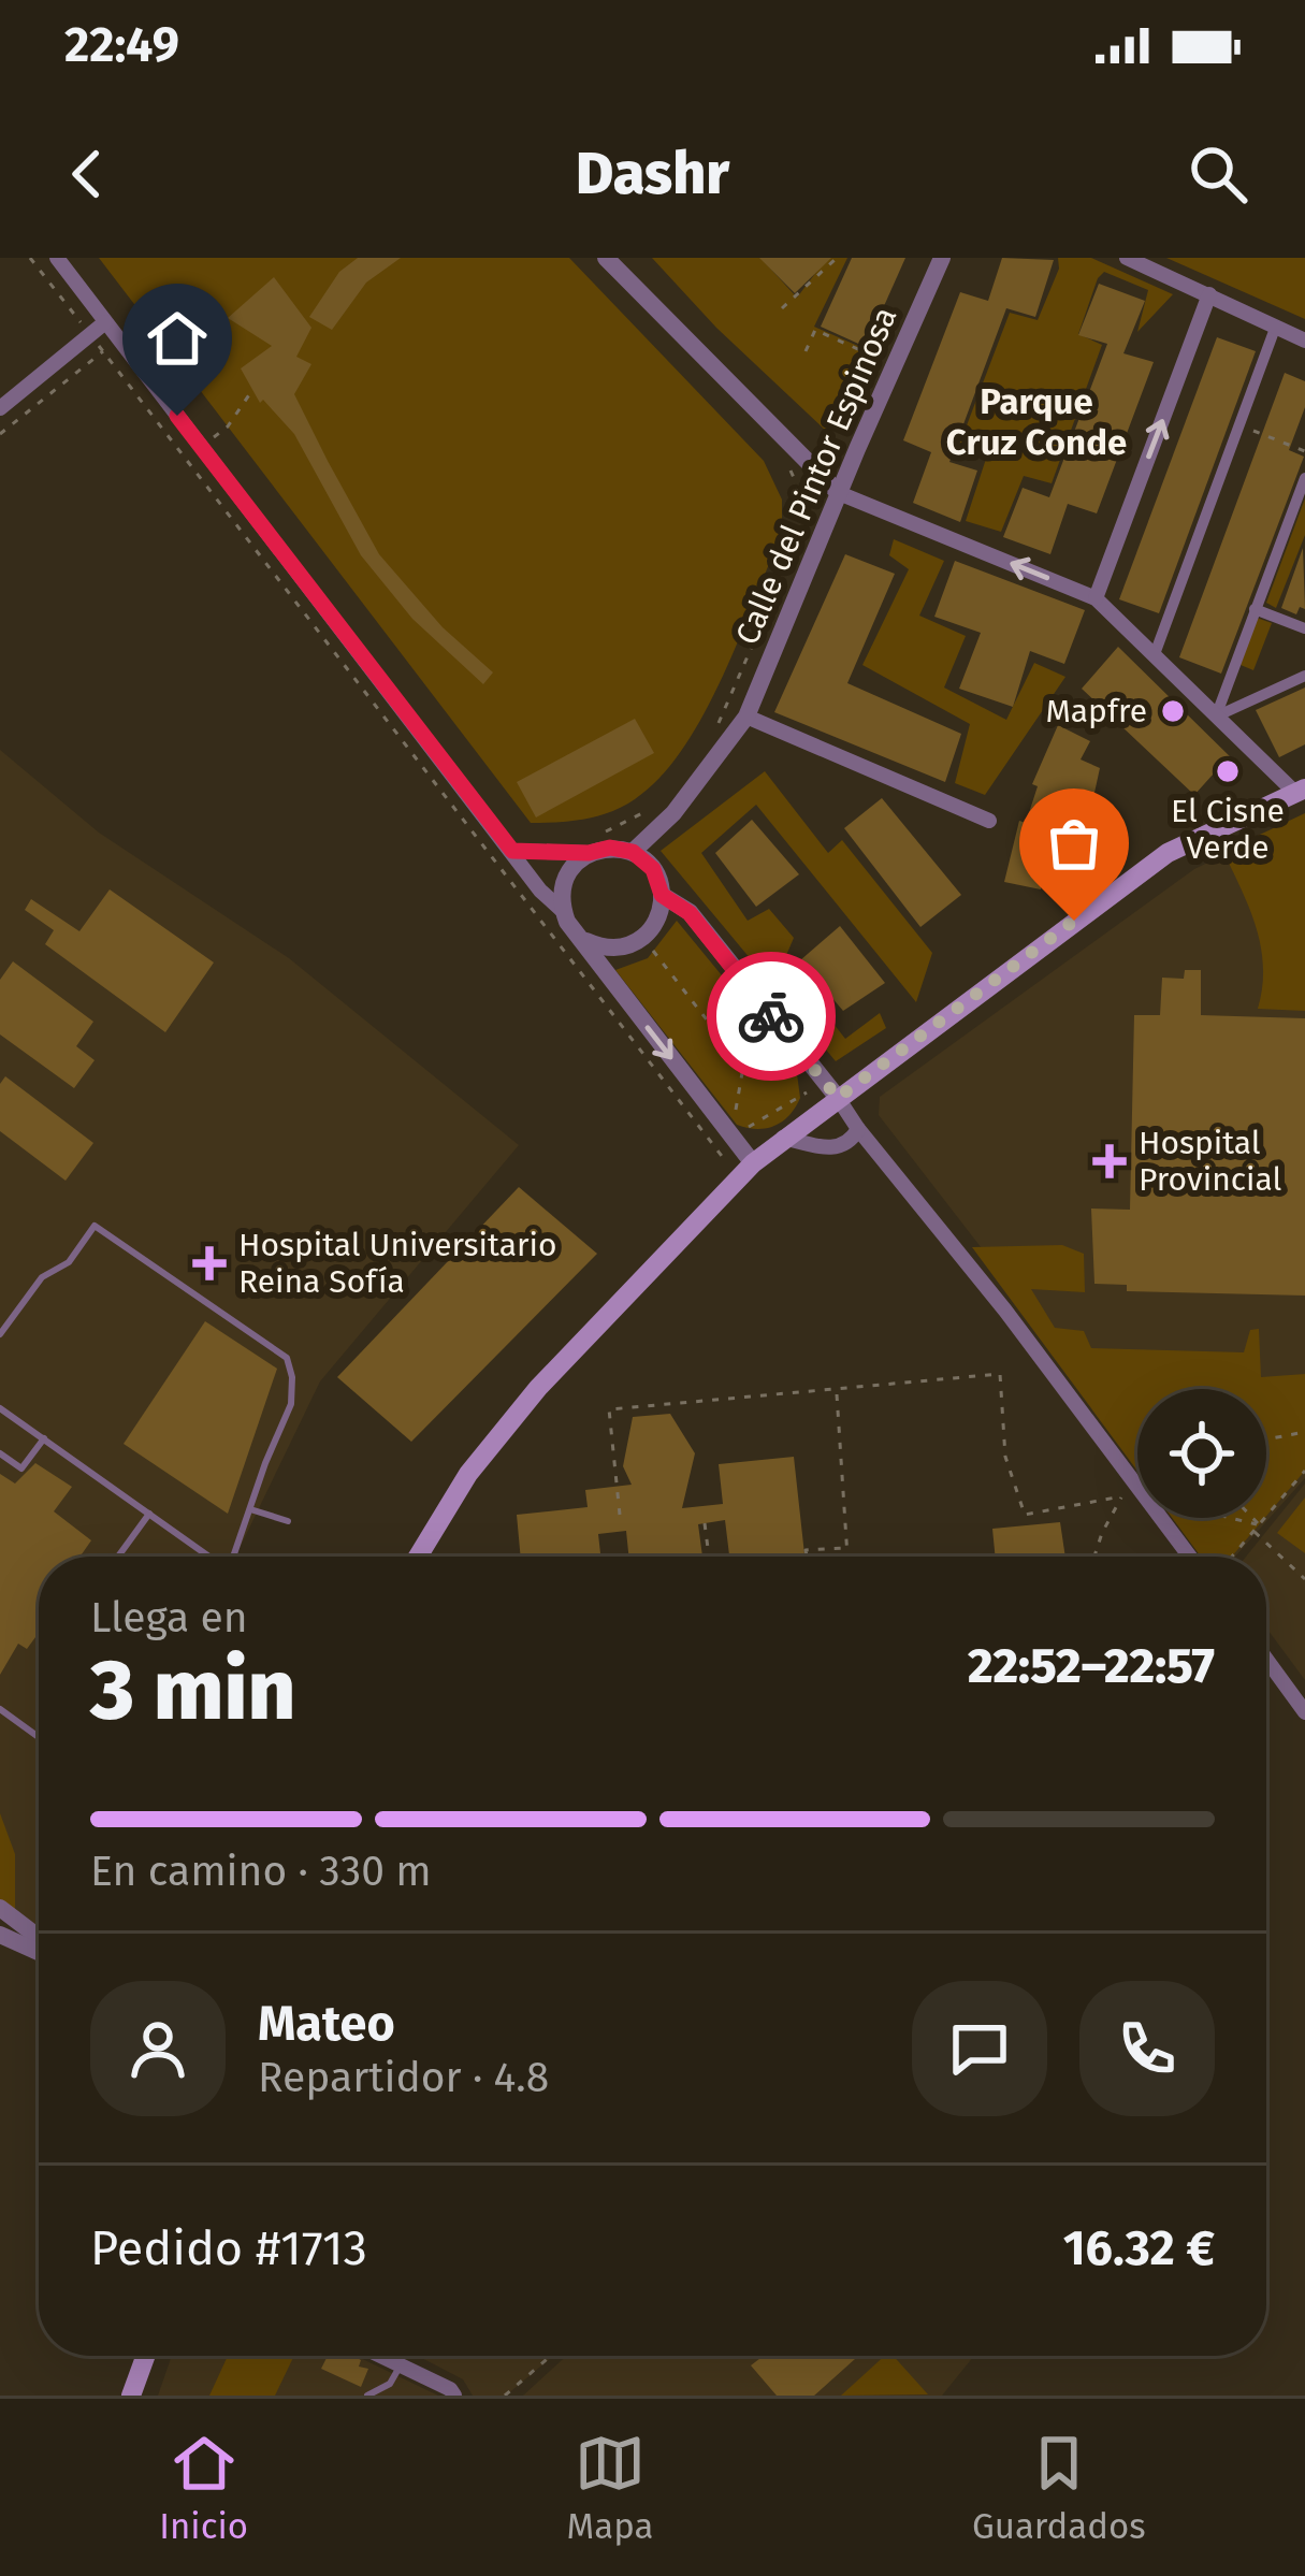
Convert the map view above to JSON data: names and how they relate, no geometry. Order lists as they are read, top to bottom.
{
  "streets": {
    "street": ["Calle del Pintor Espinosa"]
  },
  "districts": ["Parque Cruz Conde"],
  "places": {
    "other": ["Mapfre", "El Cisne Verde"],
    "health": ["Hospital Provincial", "Hospital Universitario Reina Sofía"]
  },
  "page": {
    "status": "22:49",
    "header": "Dashr",
    "heading": ["3 min", "Llega en", "22:52–22:57"],
    "panel": [
      "Mateo",
      "Repartidor · 4.8",
      "Pedido #1713",
      "16.32 €"
    ],
    "bar": "En camino · 330 m",
    "tabs": ["Inicio", "Mapa", "Guardados"]
  }
}
